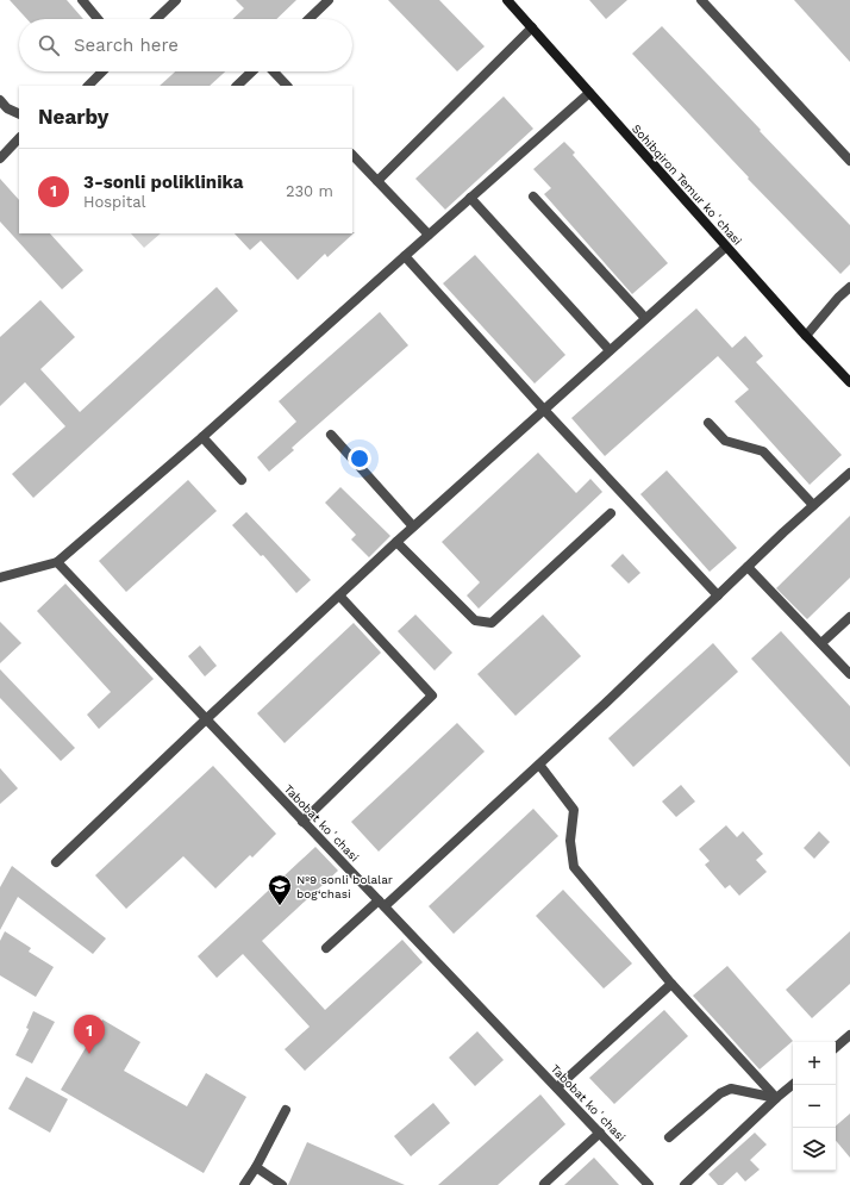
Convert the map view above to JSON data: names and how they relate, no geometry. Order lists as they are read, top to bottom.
{
  "streets": {
    "main road": ["Sohibqiron Temur koʻchasi"],
    "street": ["Tabobat koʻchasi"]
  },
  "places": {
    "school or university": ["№9 sonli bolalar bog‘chasi"]
  },
  "page": {
    "search": "Search here",
    "heading": "Nearby",
    "list": [
      {
        "mark": "1",
        "name": "3-sonli poliklinika",
        "note": "Hospital",
        "value": "230 m"
      }
    ],
    "pins": "1",
    "map_buttons": ["+", "−"]
  }
}
